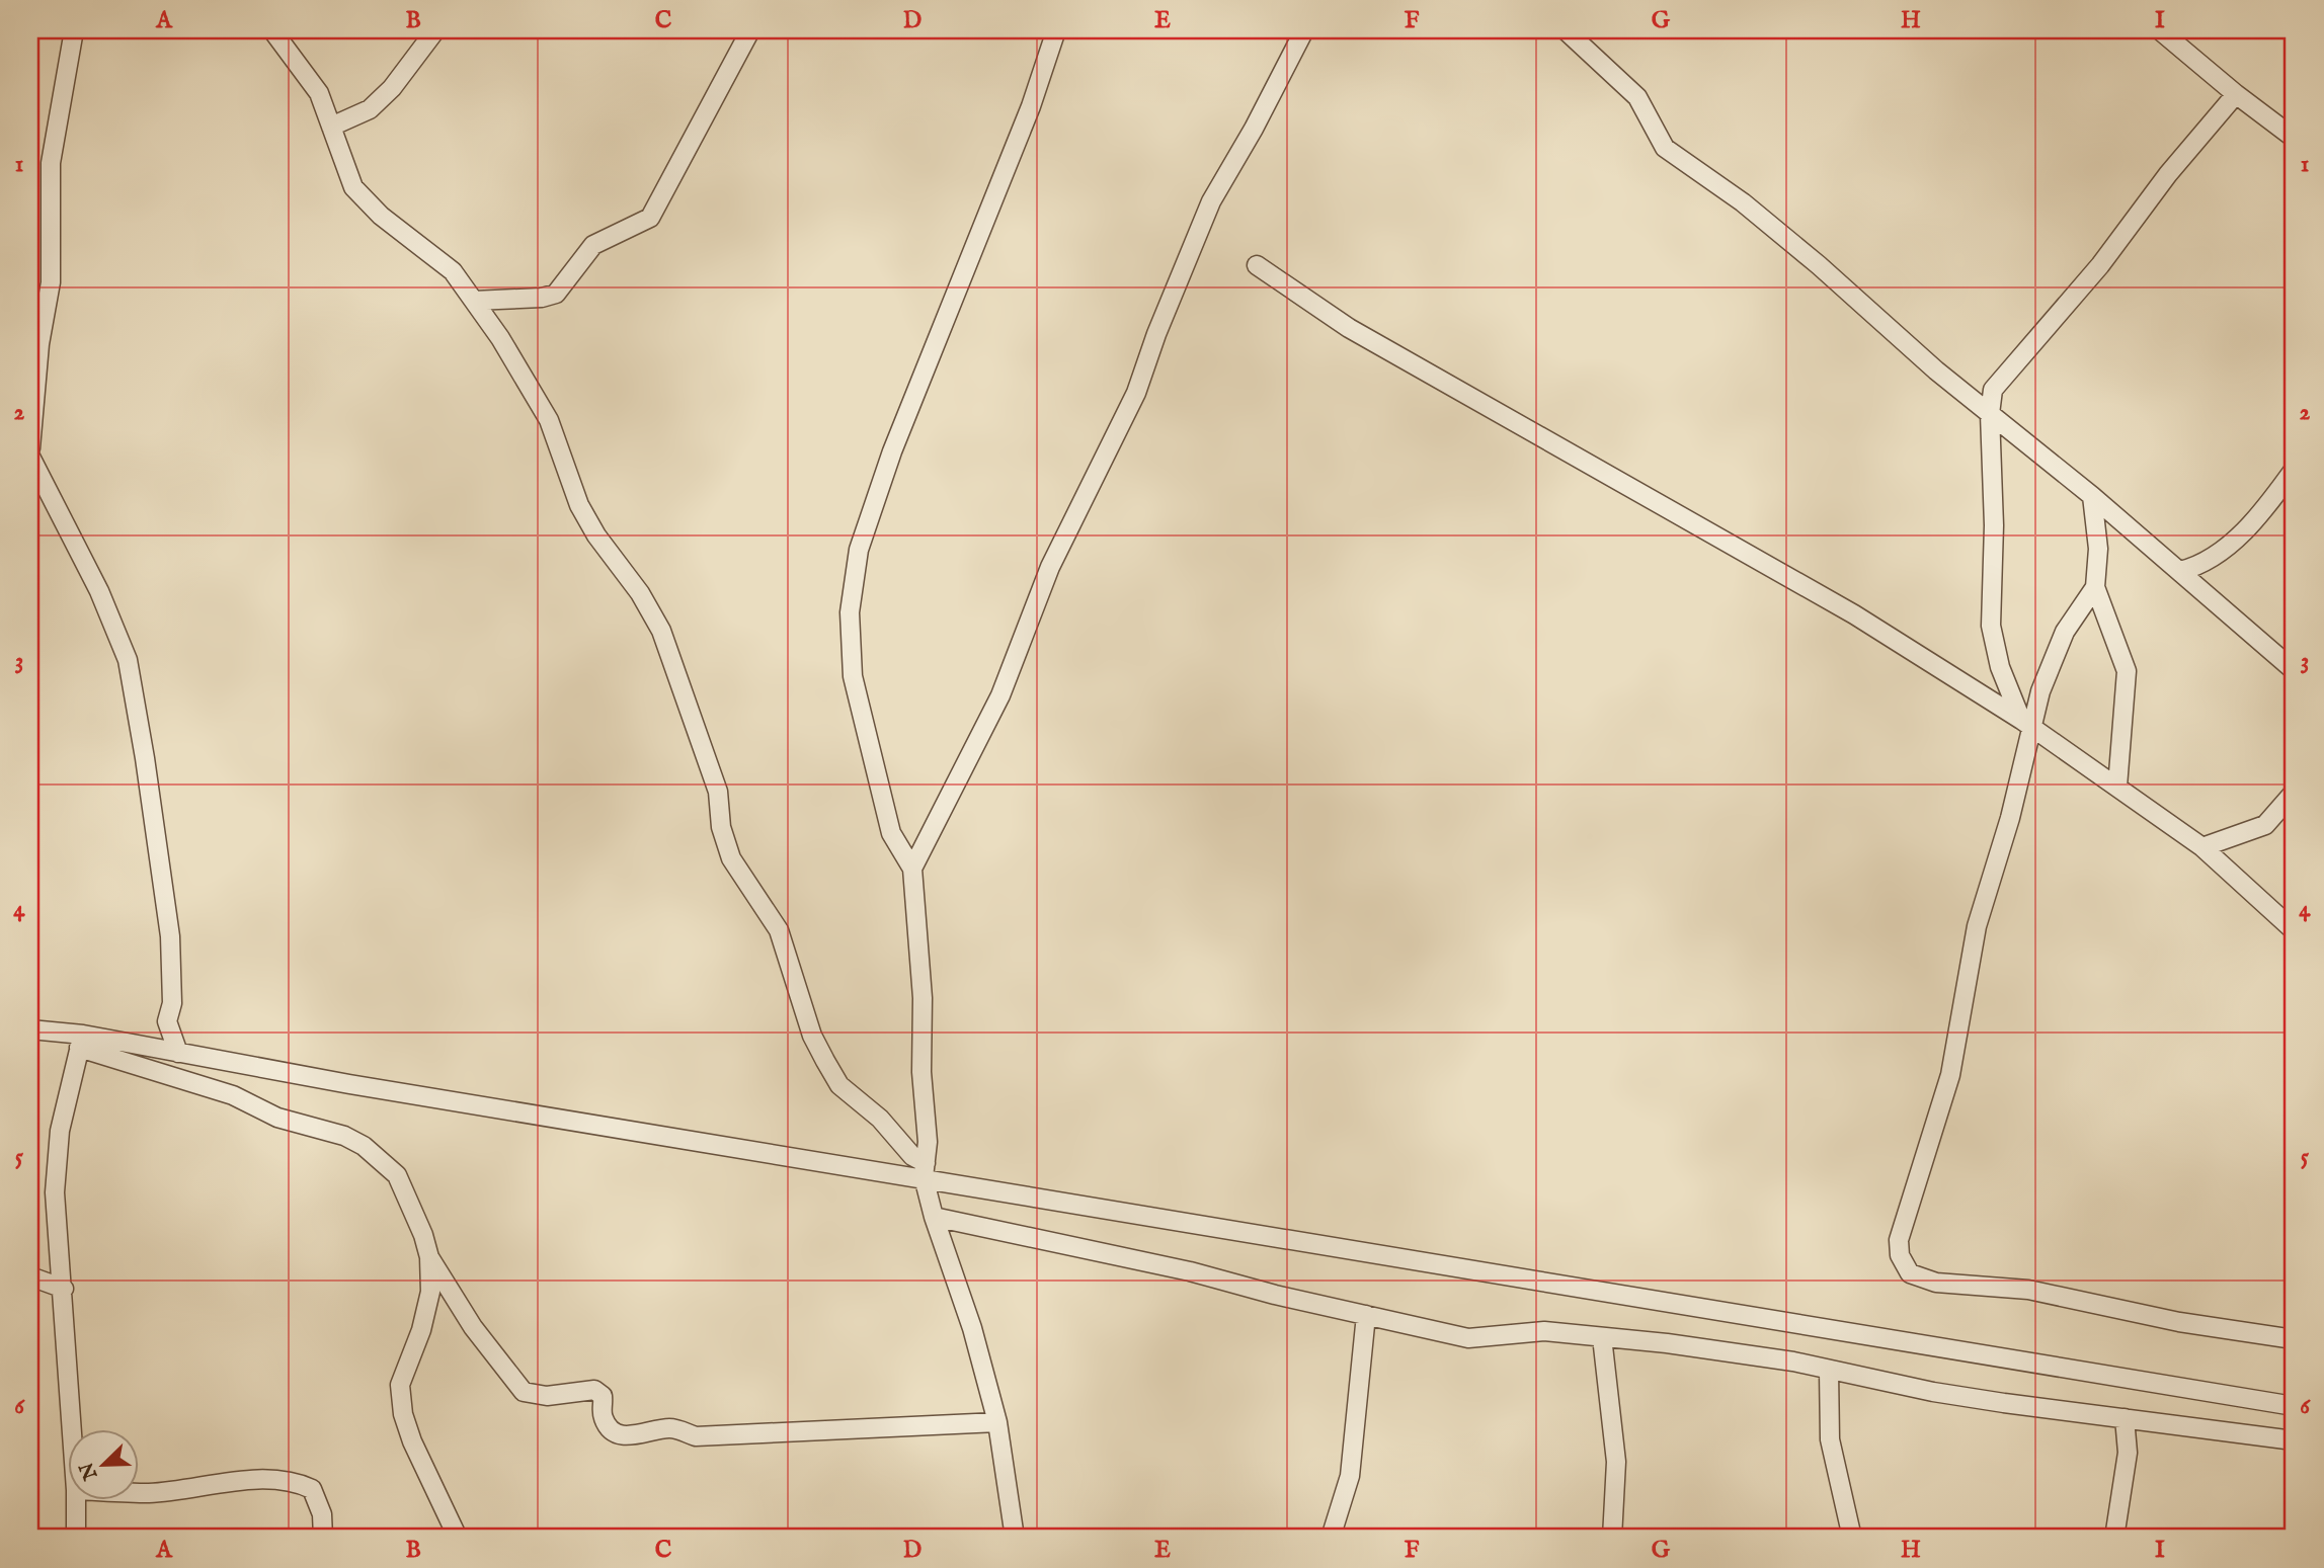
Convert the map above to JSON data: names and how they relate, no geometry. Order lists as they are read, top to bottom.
{
  "north": "bottom left",
  "grid": {
    "columns": [
      "A",
      "B",
      "C",
      "D",
      "E",
      "F",
      "G",
      "H",
      "I"
    ],
    "rows": [
      "1",
      "2",
      "3",
      "4",
      "5",
      "6"
    ]
  }
}
